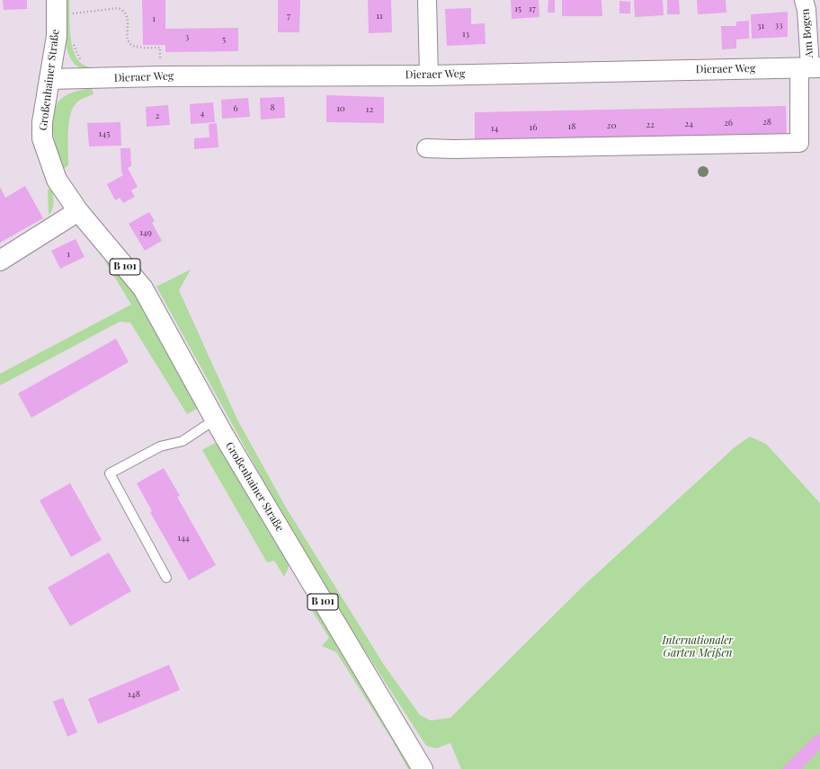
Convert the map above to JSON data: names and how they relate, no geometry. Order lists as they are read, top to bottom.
{
  "streets": {
    "main road": ["Dieraer Weg", "Großenhainer Straße", "B 101"],
    "street": ["Am Bogen"]
  },
  "crossings": [
    ["Am Bogen", "Dieraer Weg"],
    ["Dieraer Weg", "Großenhainer Straße"]
  ],
  "parks": ["Internationaler Garten Meißen"],
  "house_numbers": [
    "15",
    "17",
    "7",
    "11",
    "1",
    "33",
    "31",
    "13",
    "3",
    "5",
    "8",
    "6",
    "10",
    "12",
    "4",
    "2",
    "28",
    "26",
    "24",
    "22",
    "20",
    "18",
    "16",
    "14",
    "145",
    "149",
    "1",
    "144",
    "148"
  ]
}
